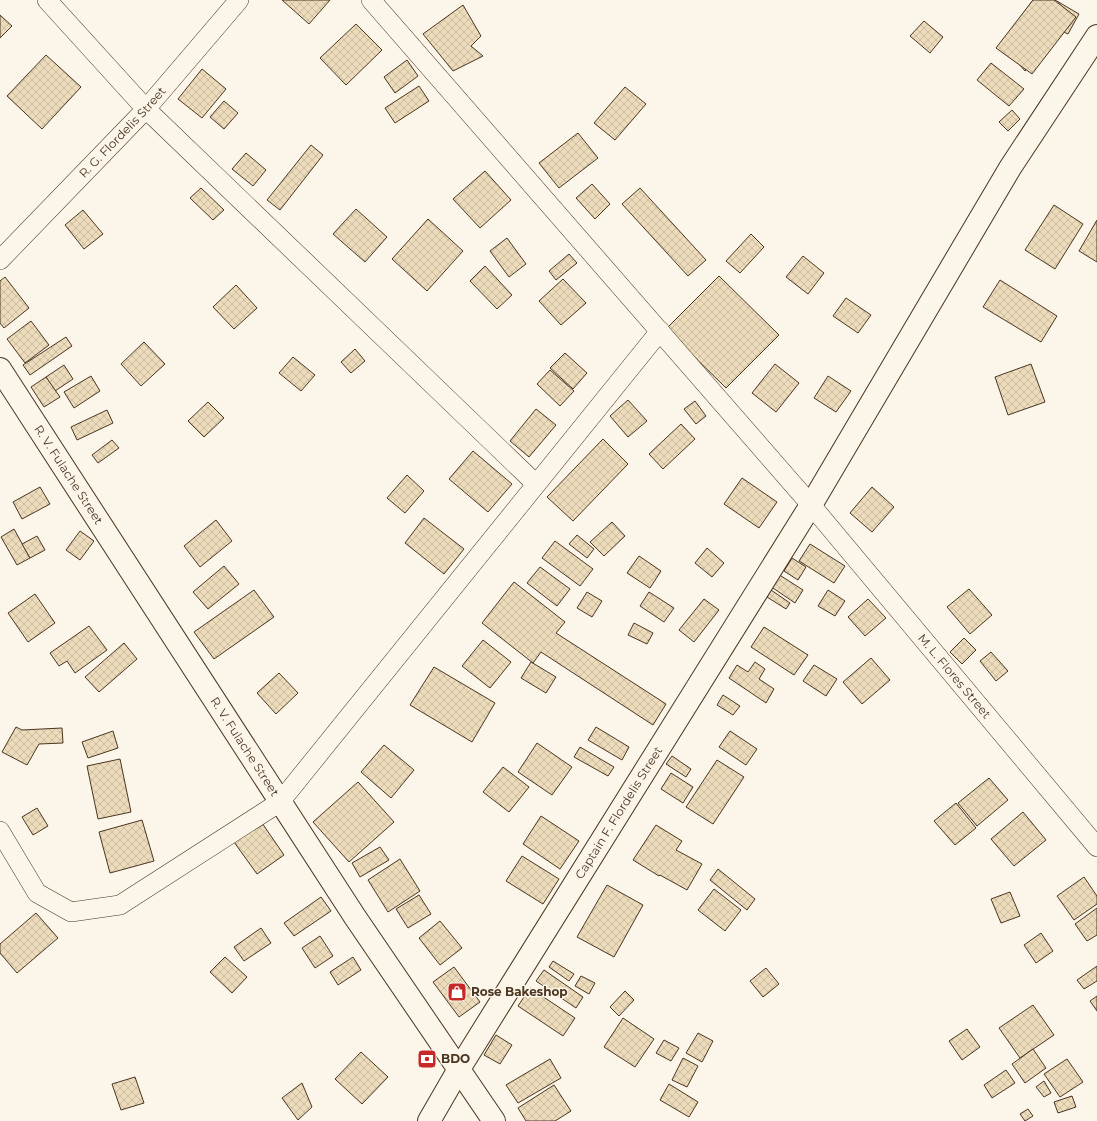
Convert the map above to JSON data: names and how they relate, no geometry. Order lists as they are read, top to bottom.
{
  "streets": {
    "street": [
      "R. G. Flordelis Street",
      "R. V. Fulache Street",
      "M. L. Flores Street",
      "Captain F. Flordelis Street"
    ]
  },
  "crossings": [
    ["R. V. Fulache Street", "Captain F. Flordelis Street"],
    ["M. L. Flores Street", "Captain F. Flordelis Street"]
  ],
  "places": {
    "shop": ["Rose Bakeshop"],
    "bank": ["BDO"]
  }
}
